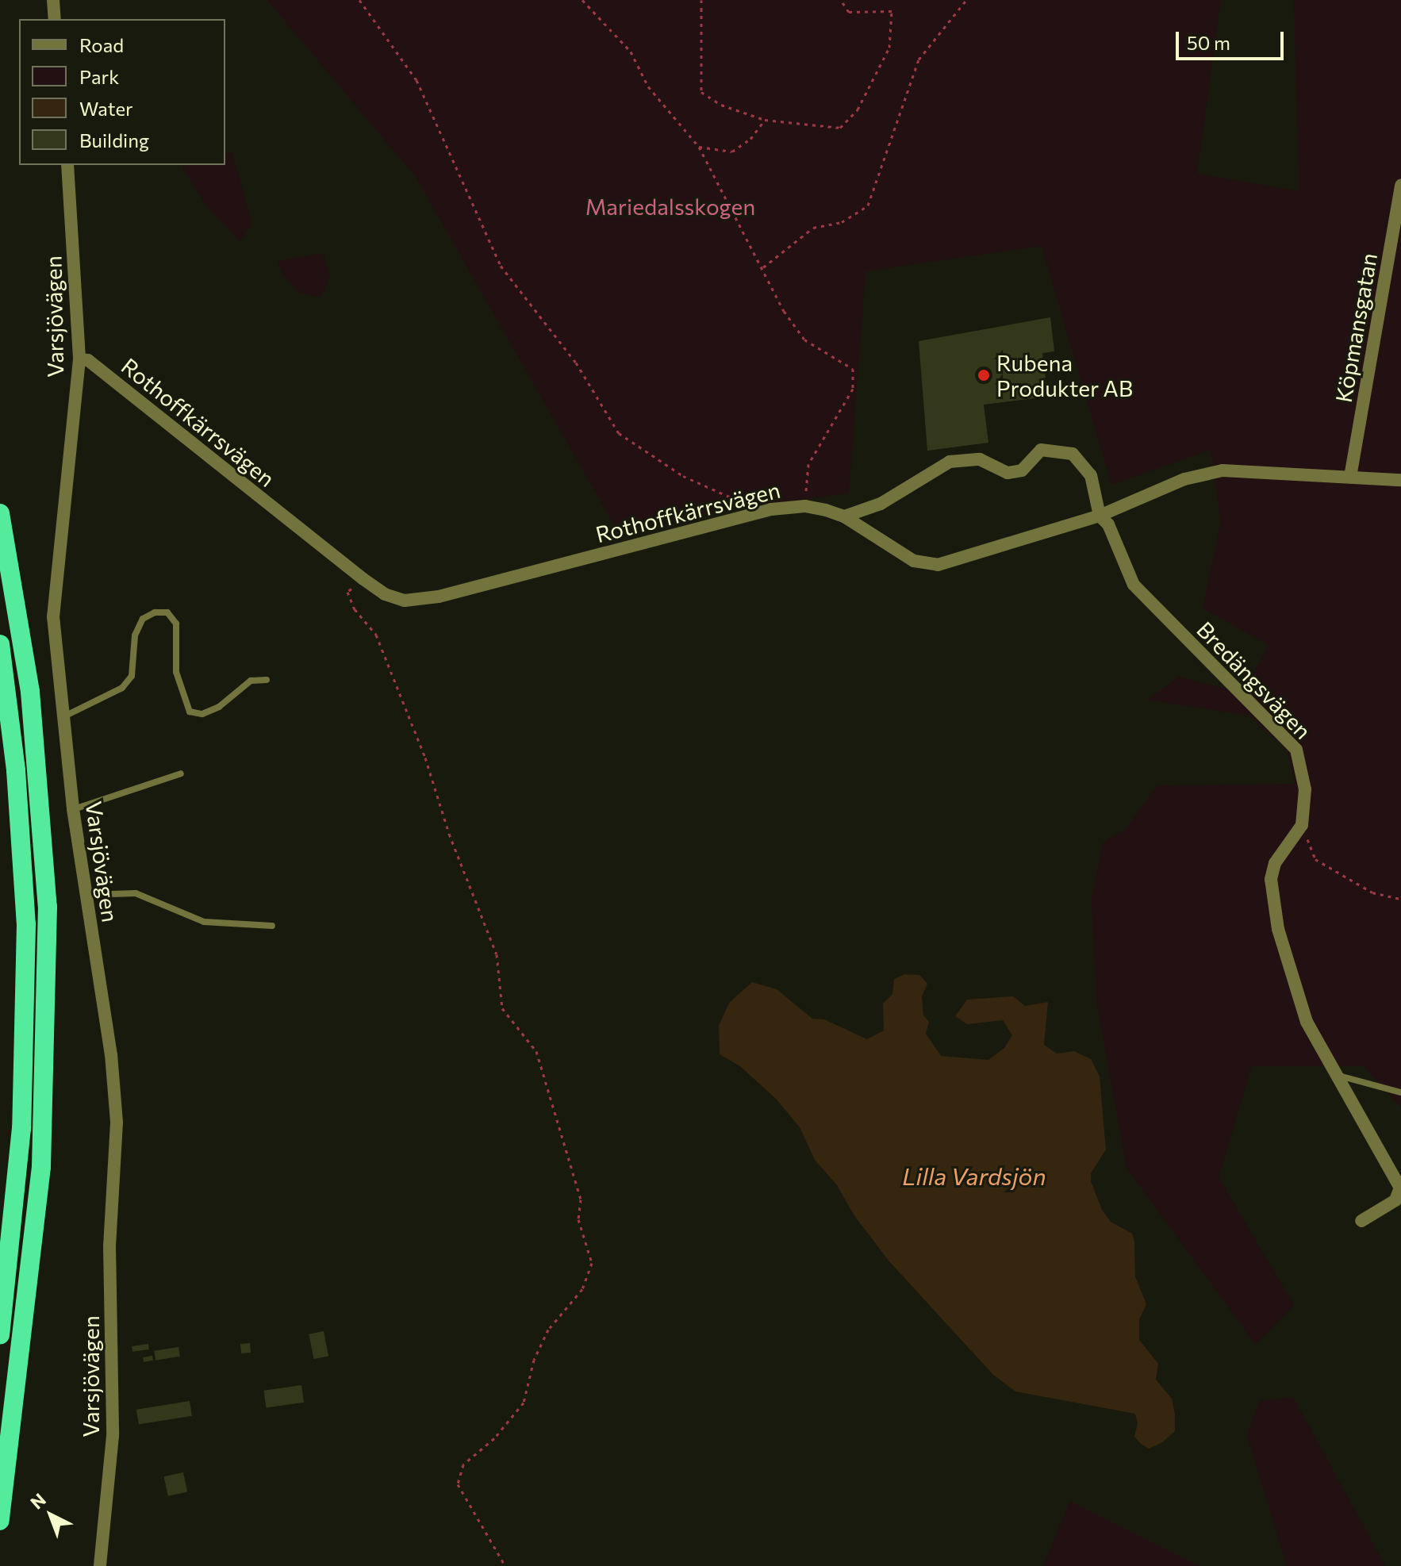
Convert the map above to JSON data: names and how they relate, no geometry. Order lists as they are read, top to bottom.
{
  "streets": {
    "street": [
      "Varsjövägen",
      "Köpmansgatan",
      "Rothoffkärrsvägen",
      "Bredängsvägen"
    ]
  },
  "crossings": [
    ["Varsjövägen", "Rothoffkärrsvägen"],
    ["Köpmansgatan", "Rothoffkärrsvägen"],
    ["Rothoffkärrsvägen", "Bredängsvägen"]
  ],
  "water": ["Lilla Vardsjön"],
  "parks": ["Mariedalsskogen"],
  "places": ["Rubena Produkter AB"],
  "legend": [
    "Road",
    "Park",
    "Water",
    "Building"
  ],
  "scale_bar": "50 m",
  "north": "top left"
}
